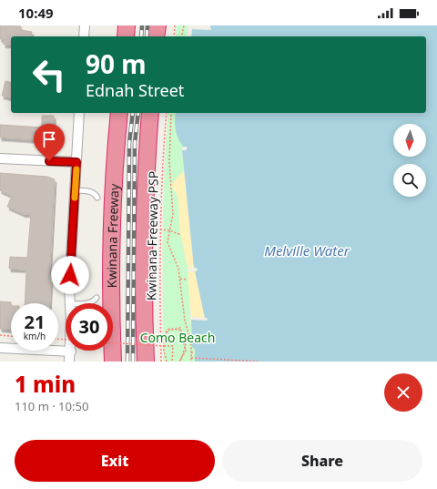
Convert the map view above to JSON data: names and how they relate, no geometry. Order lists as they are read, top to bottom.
{
  "streets": {
    "highway": ["Kwinana Freeway"],
    "path": ["Kwinana Freeway PSP"]
  },
  "water": ["Melville Water"],
  "parks": ["Como Beach"],
  "north": "bottom",
  "page": {
    "status": "10:49",
    "turn": ["90 m", "Ednah Street"],
    "speed": "21 km/h",
    "limit": "30",
    "heading": ["1 min", "110 m · 10:50"],
    "buttons": ["Exit", "Share"]
  }
}
